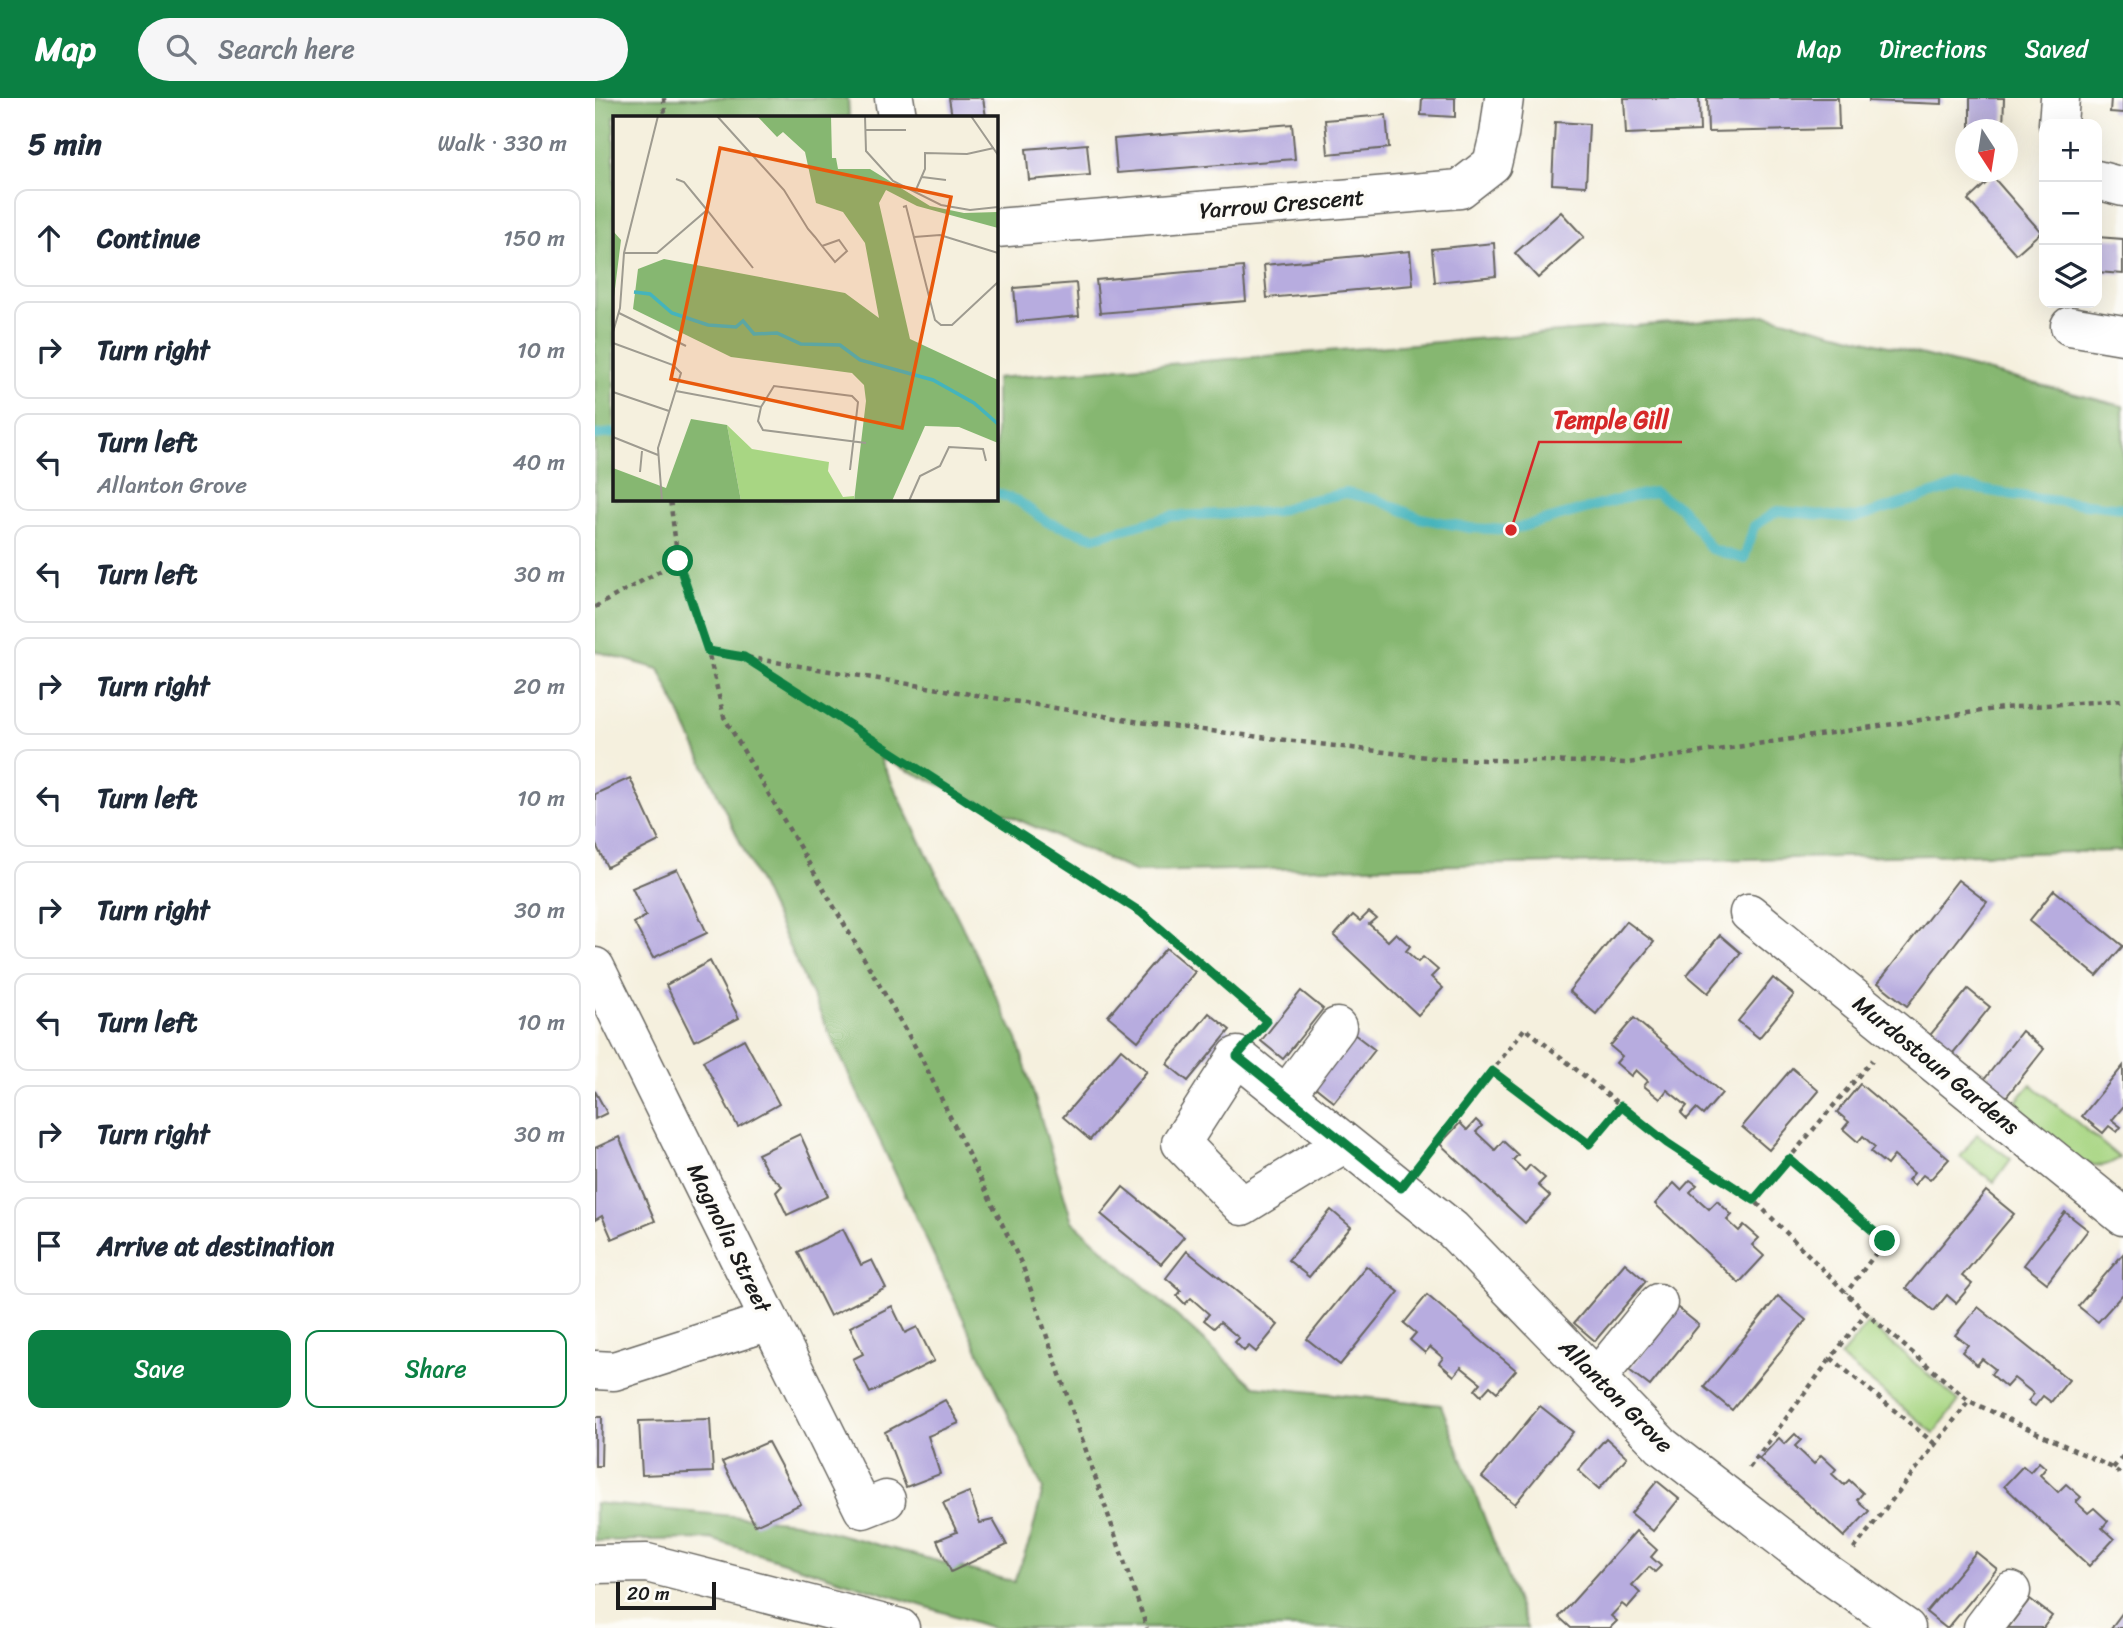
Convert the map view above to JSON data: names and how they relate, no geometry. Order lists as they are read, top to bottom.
{
  "streets": {
    "street": [
      "Yarrow Crescent",
      "Murdostoun Gardens",
      "Magnolia Street",
      "Allanton Grove"
    ]
  },
  "places": ["Temple Gill"],
  "scale_bar": "20 m",
  "north": "bottom",
  "page": {
    "header": "Map",
    "search": "Search here",
    "nav": ["Map", "Directions", "Saved"],
    "heading": ["5 min", "Walk · 330 m"],
    "map_buttons": ["+", "−"],
    "list": [
      ["Continue", "150 m"],
      ["Turn right", "10 m"],
      ["Turn left", "Allanton Grove", "40 m"],
      ["Turn left", "30 m"],
      ["Turn right", "20 m"],
      ["Turn left", "10 m"],
      ["Turn right", "30 m"],
      ["Turn left", "10 m"],
      ["Turn right", "30 m"],
      "Arrive at destination"
    ],
    "buttons": ["Save", "Share"],
    "scale": "20 m"
  }
}
